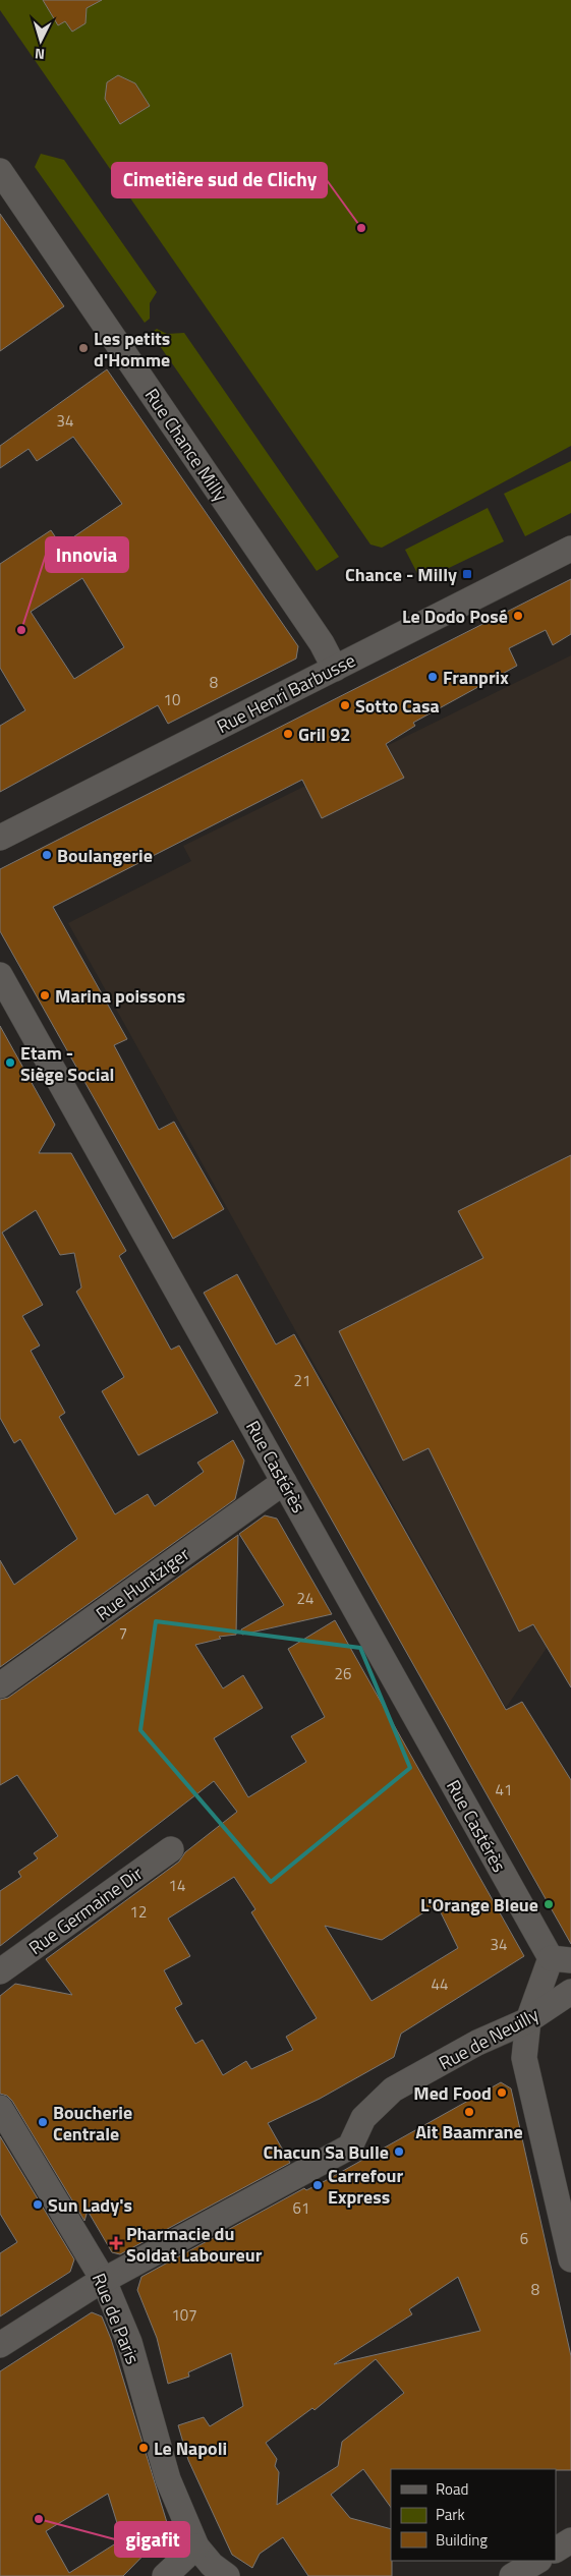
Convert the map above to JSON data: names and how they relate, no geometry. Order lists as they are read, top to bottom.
{
  "streets": {
    "street": [
      "Rue Chance Milly",
      "Rue Henri Barbusse",
      "Rue Castérès",
      "Rue Huntziger",
      "Rue Germaine Dir",
      "Rue de Neuilly",
      "Rue de Paris"
    ]
  },
  "crossings": [
    ["Rue Chance Milly", "Rue Henri Barbusse"],
    ["Rue Castérès", "Rue Huntziger"],
    ["Rue Castérès", "Rue de Neuilly"],
    ["Rue de Neuilly", "Rue de Paris"]
  ],
  "places": {
    "other": [
      "Cimetière sud de Clichy",
      "Les petits d'Homme",
      "Le Dodo Posé",
      "Innovia",
      "Franprix",
      "Sotto Casa",
      "Gril 92",
      "Boulangerie",
      "Marina poissons",
      "Etam - Siège Social",
      "L'Orange Bleue",
      "Med Food",
      "Ait Baamrane",
      "Boucherie Centrale",
      "Chacun Sa Bulle",
      "Carrefour Express",
      "Sun Lady's",
      "Le Napoli",
      "gigafit"
    ],
    "transit": ["Chance - Milly"],
    "health": ["Pharmacie du Soldat Laboureur"]
  },
  "house_numbers": [
    "34",
    "8",
    "10",
    "21",
    "24",
    "7",
    "26",
    "41",
    "14",
    "12",
    "34",
    "44",
    "61",
    "6",
    "8",
    "107"
  ],
  "legend": ["Road", "Park", "Building"],
  "north": "bottom"
}
